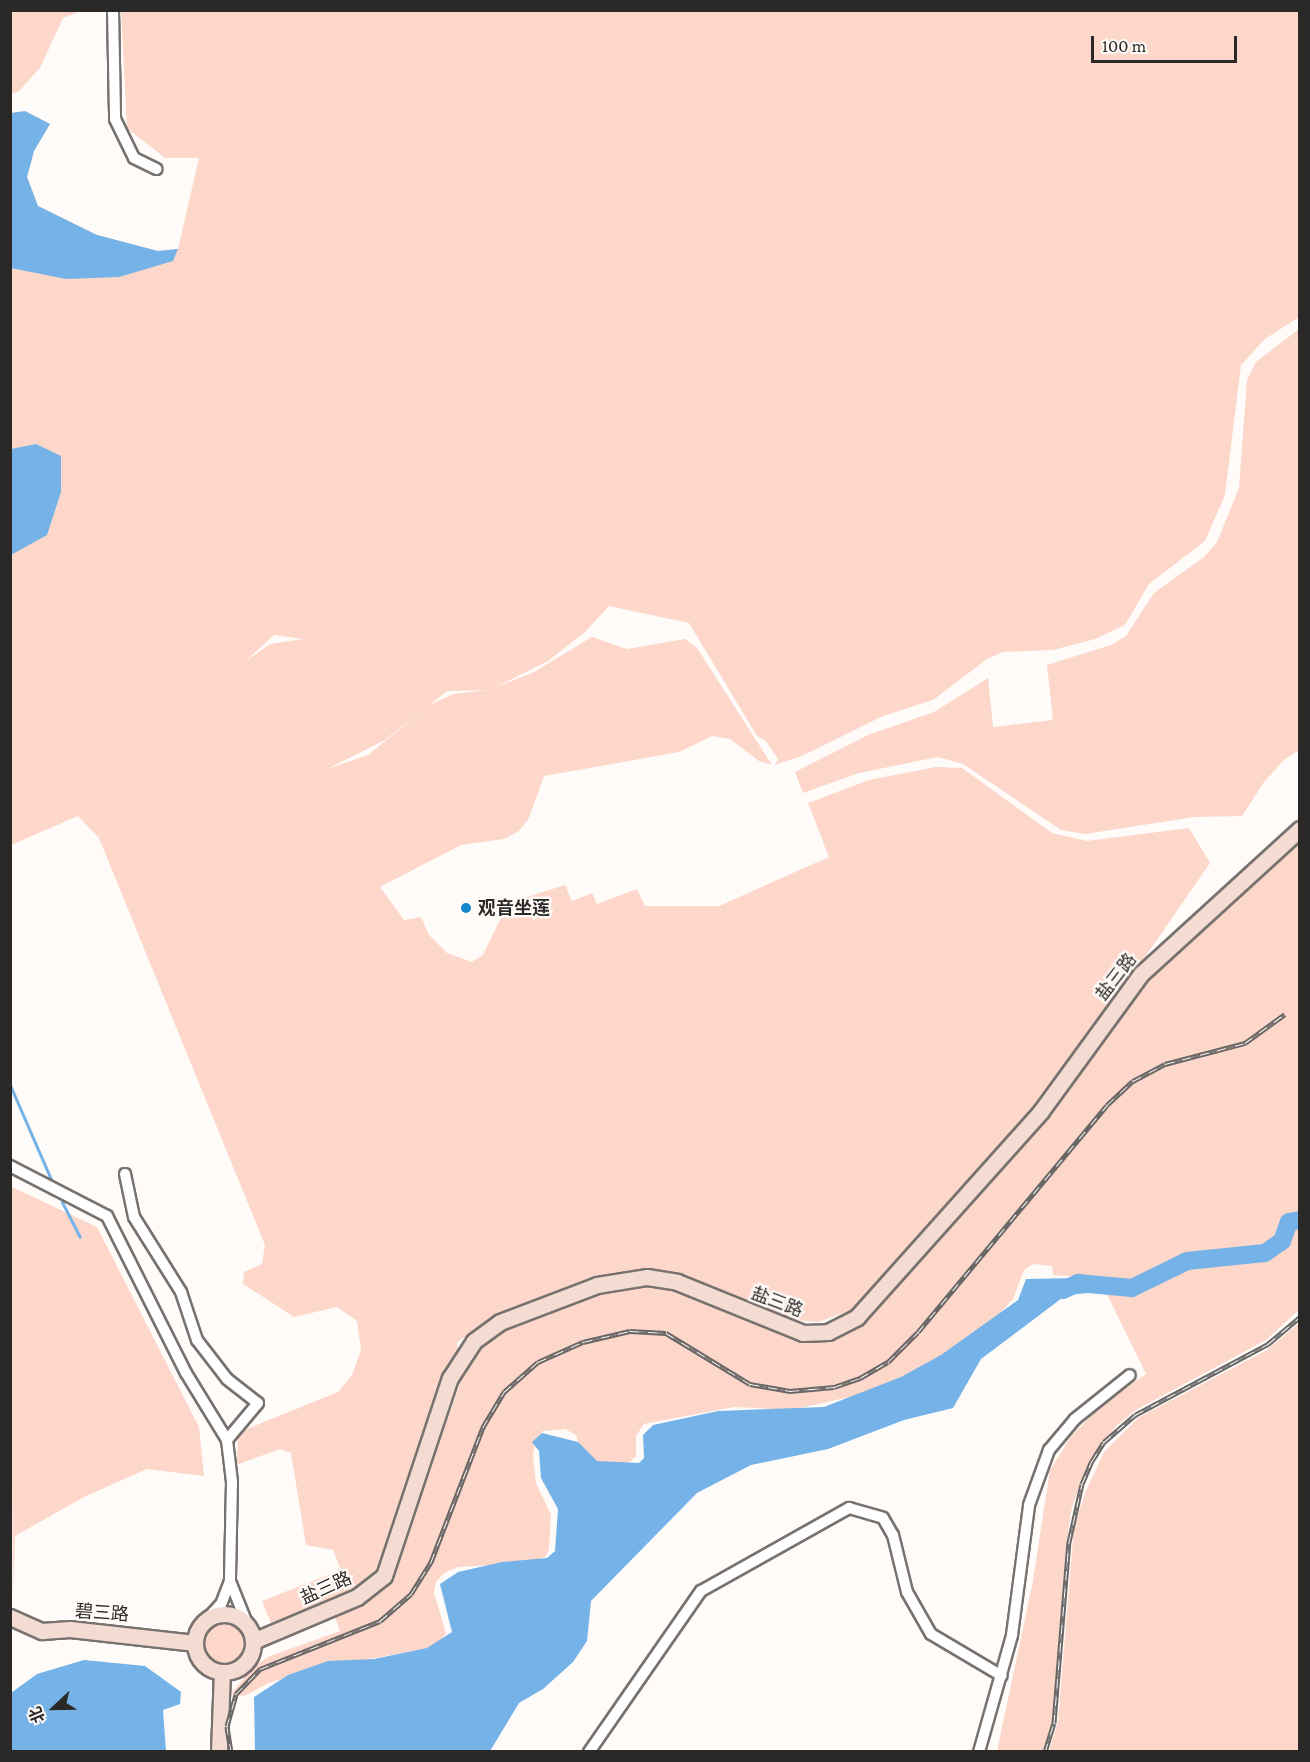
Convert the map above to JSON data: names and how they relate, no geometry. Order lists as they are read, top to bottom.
{
  "streets": {
    "main road": ["盐三路", "碧三路"]
  },
  "crossings": [
    ["盐三路", "碧三路"]
  ],
  "places": ["观音坐莲"],
  "scale_bar": "100 m",
  "north": "left"
}
